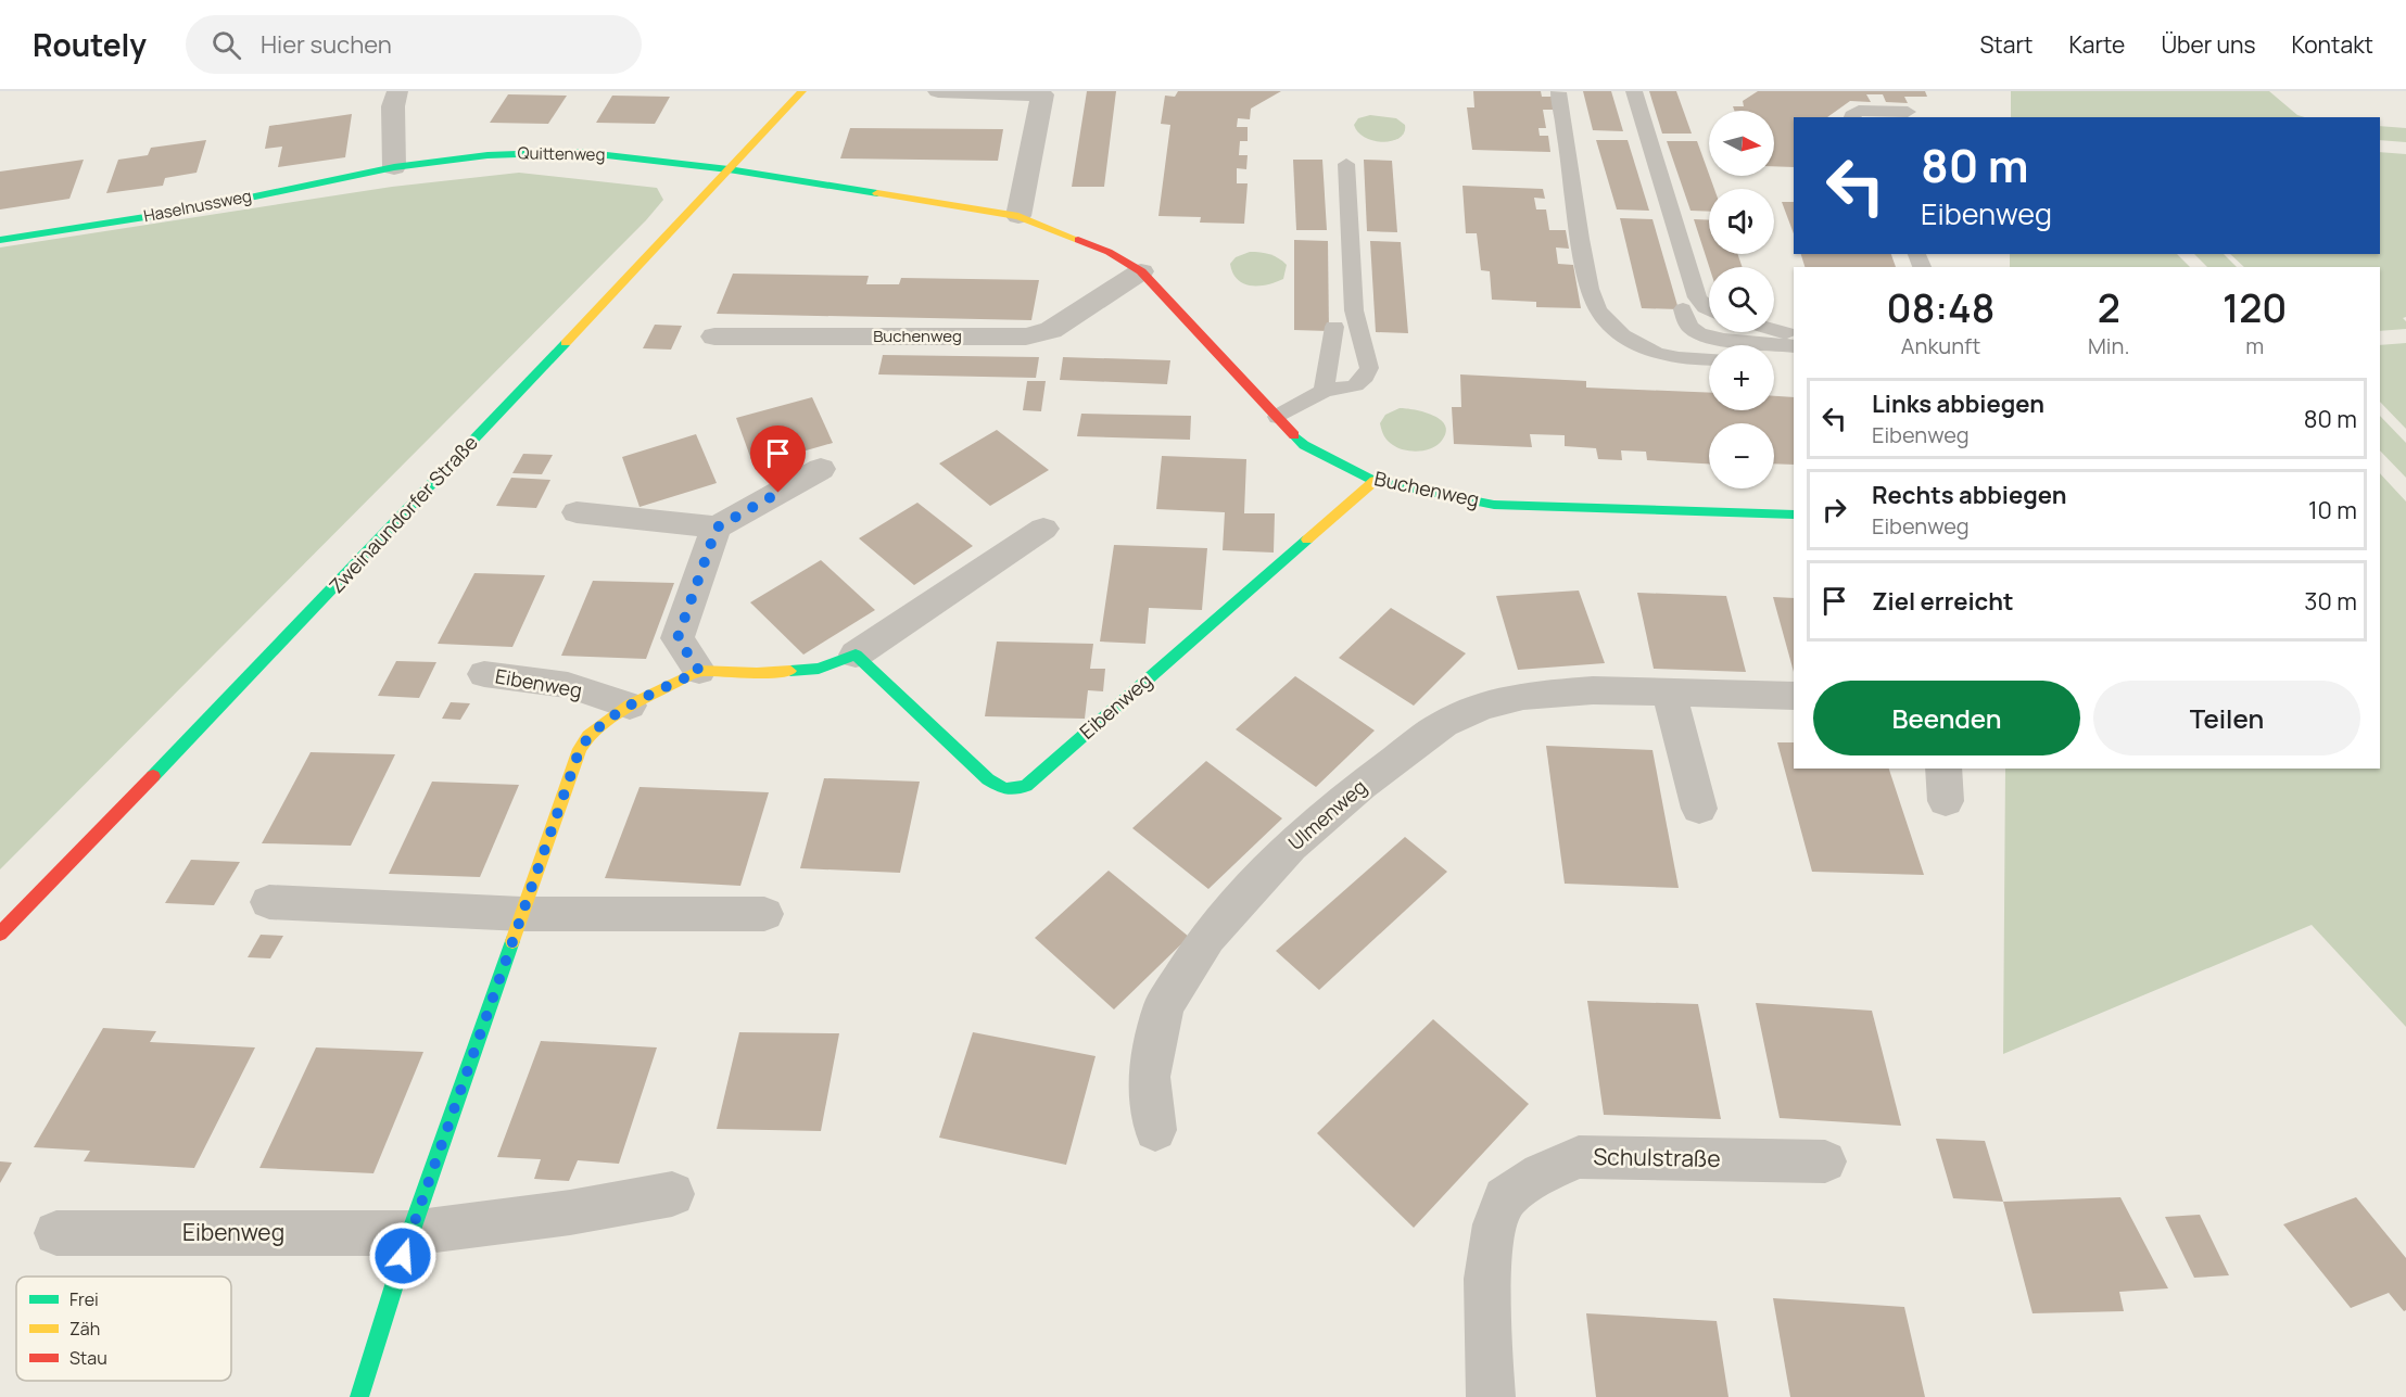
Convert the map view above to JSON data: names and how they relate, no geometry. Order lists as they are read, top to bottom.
{
  "streets": {
    "street": [
      "Quittenweg",
      "Haselnussweg",
      "Buchenweg",
      "Zweinaundorfer Straße",
      "Eibenweg",
      "Ulmenweg",
      "Schulstraße"
    ]
  },
  "crossings": [
    ["Quittenweg", "Haselnussweg"],
    ["Quittenweg", "Buchenweg"],
    ["Quittenweg", "Zweinaundorfer Straße"],
    ["Buchenweg", "Zweinaundorfer Straße"],
    ["Buchenweg", "Eibenweg"]
  ],
  "legend": ["Frei", "Zäh", "Stau"],
  "north": "right",
  "page": {
    "header": "Routely",
    "search": "Hier suchen",
    "nav": [
      "Start",
      "Karte",
      "Über uns",
      "Kontakt"
    ],
    "map_buttons": ["+", "−"],
    "turn": ["80 m", "Eibenweg"],
    "eta": [
      "08:48",
      "Ankunft",
      "2",
      "Min.",
      "120",
      "m"
    ],
    "list": [
      {
        "name": "Links abbiegen",
        "note": "Eibenweg",
        "value": "80 m"
      },
      {
        "name": "Rechts abbiegen",
        "note": "Eibenweg",
        "value": "10 m"
      },
      {
        "name": "Ziel erreicht",
        "value": "30 m"
      }
    ],
    "buttons": ["Beenden", "Teilen"]
  }
}
